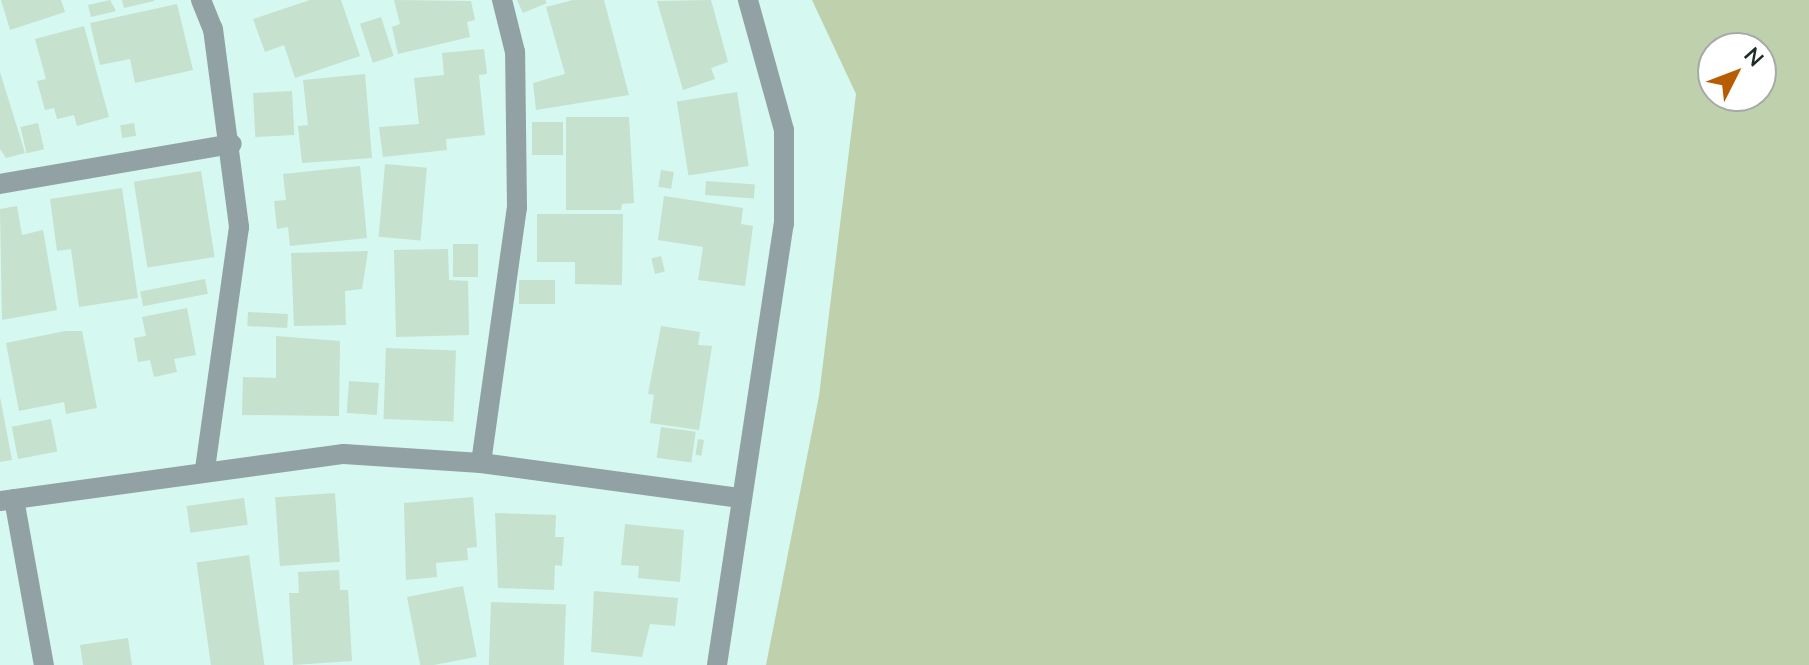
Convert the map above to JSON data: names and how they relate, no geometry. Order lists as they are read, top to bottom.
{
  "north": "top right"
}
